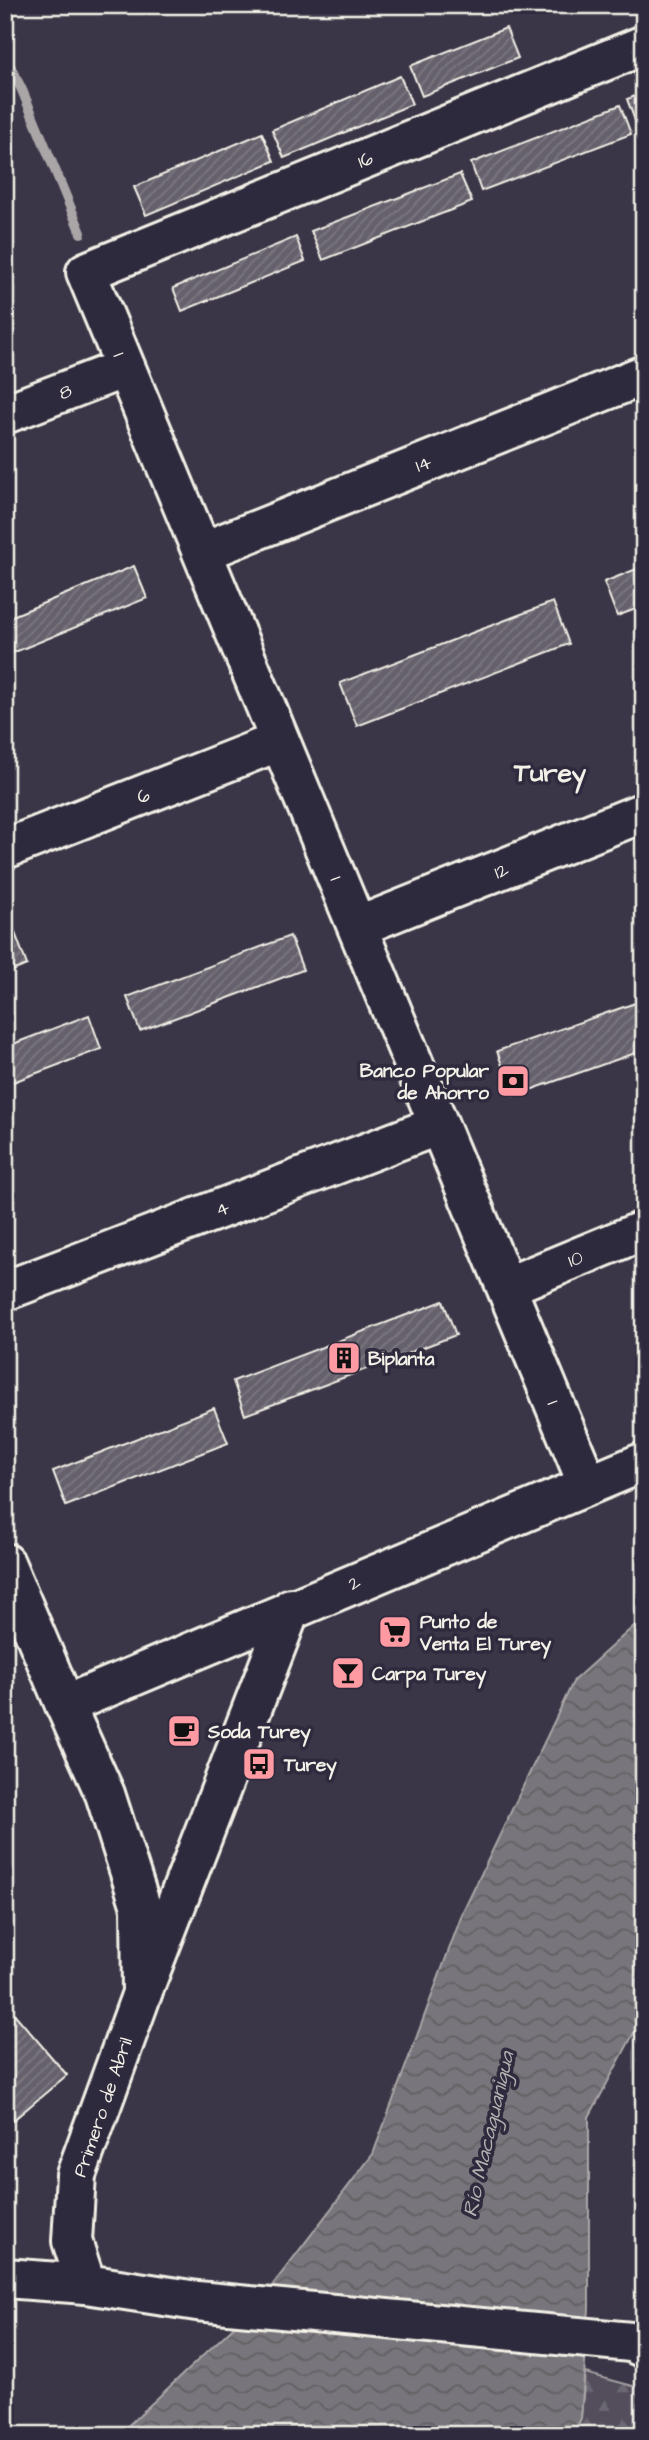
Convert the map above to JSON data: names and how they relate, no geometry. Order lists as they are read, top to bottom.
{
  "streets": {
    "street": [
      "16",
      "1",
      "8",
      "14",
      "6",
      "12",
      "4",
      "10",
      "2",
      "Primero de Abril"
    ]
  },
  "crossings": [
    ["16", "1"],
    ["1", "8"],
    ["1", "14"],
    ["1", "6"],
    ["1", "12"],
    ["1", "4"],
    ["1", "10"],
    ["1", "2"],
    ["2", "Primero de Abril"]
  ],
  "districts": ["Turey"],
  "water": ["Río Macaguanigua"],
  "places": {
    "bank": ["Banco Popular de Ahorro"],
    "building": ["Biplanta"],
    "supermarket": ["Punto de Venta El Turey"],
    "bar": ["Carpa Turey"],
    "cafe": ["Soda Turey"],
    "bus stop": ["Turey"]
  }
}
